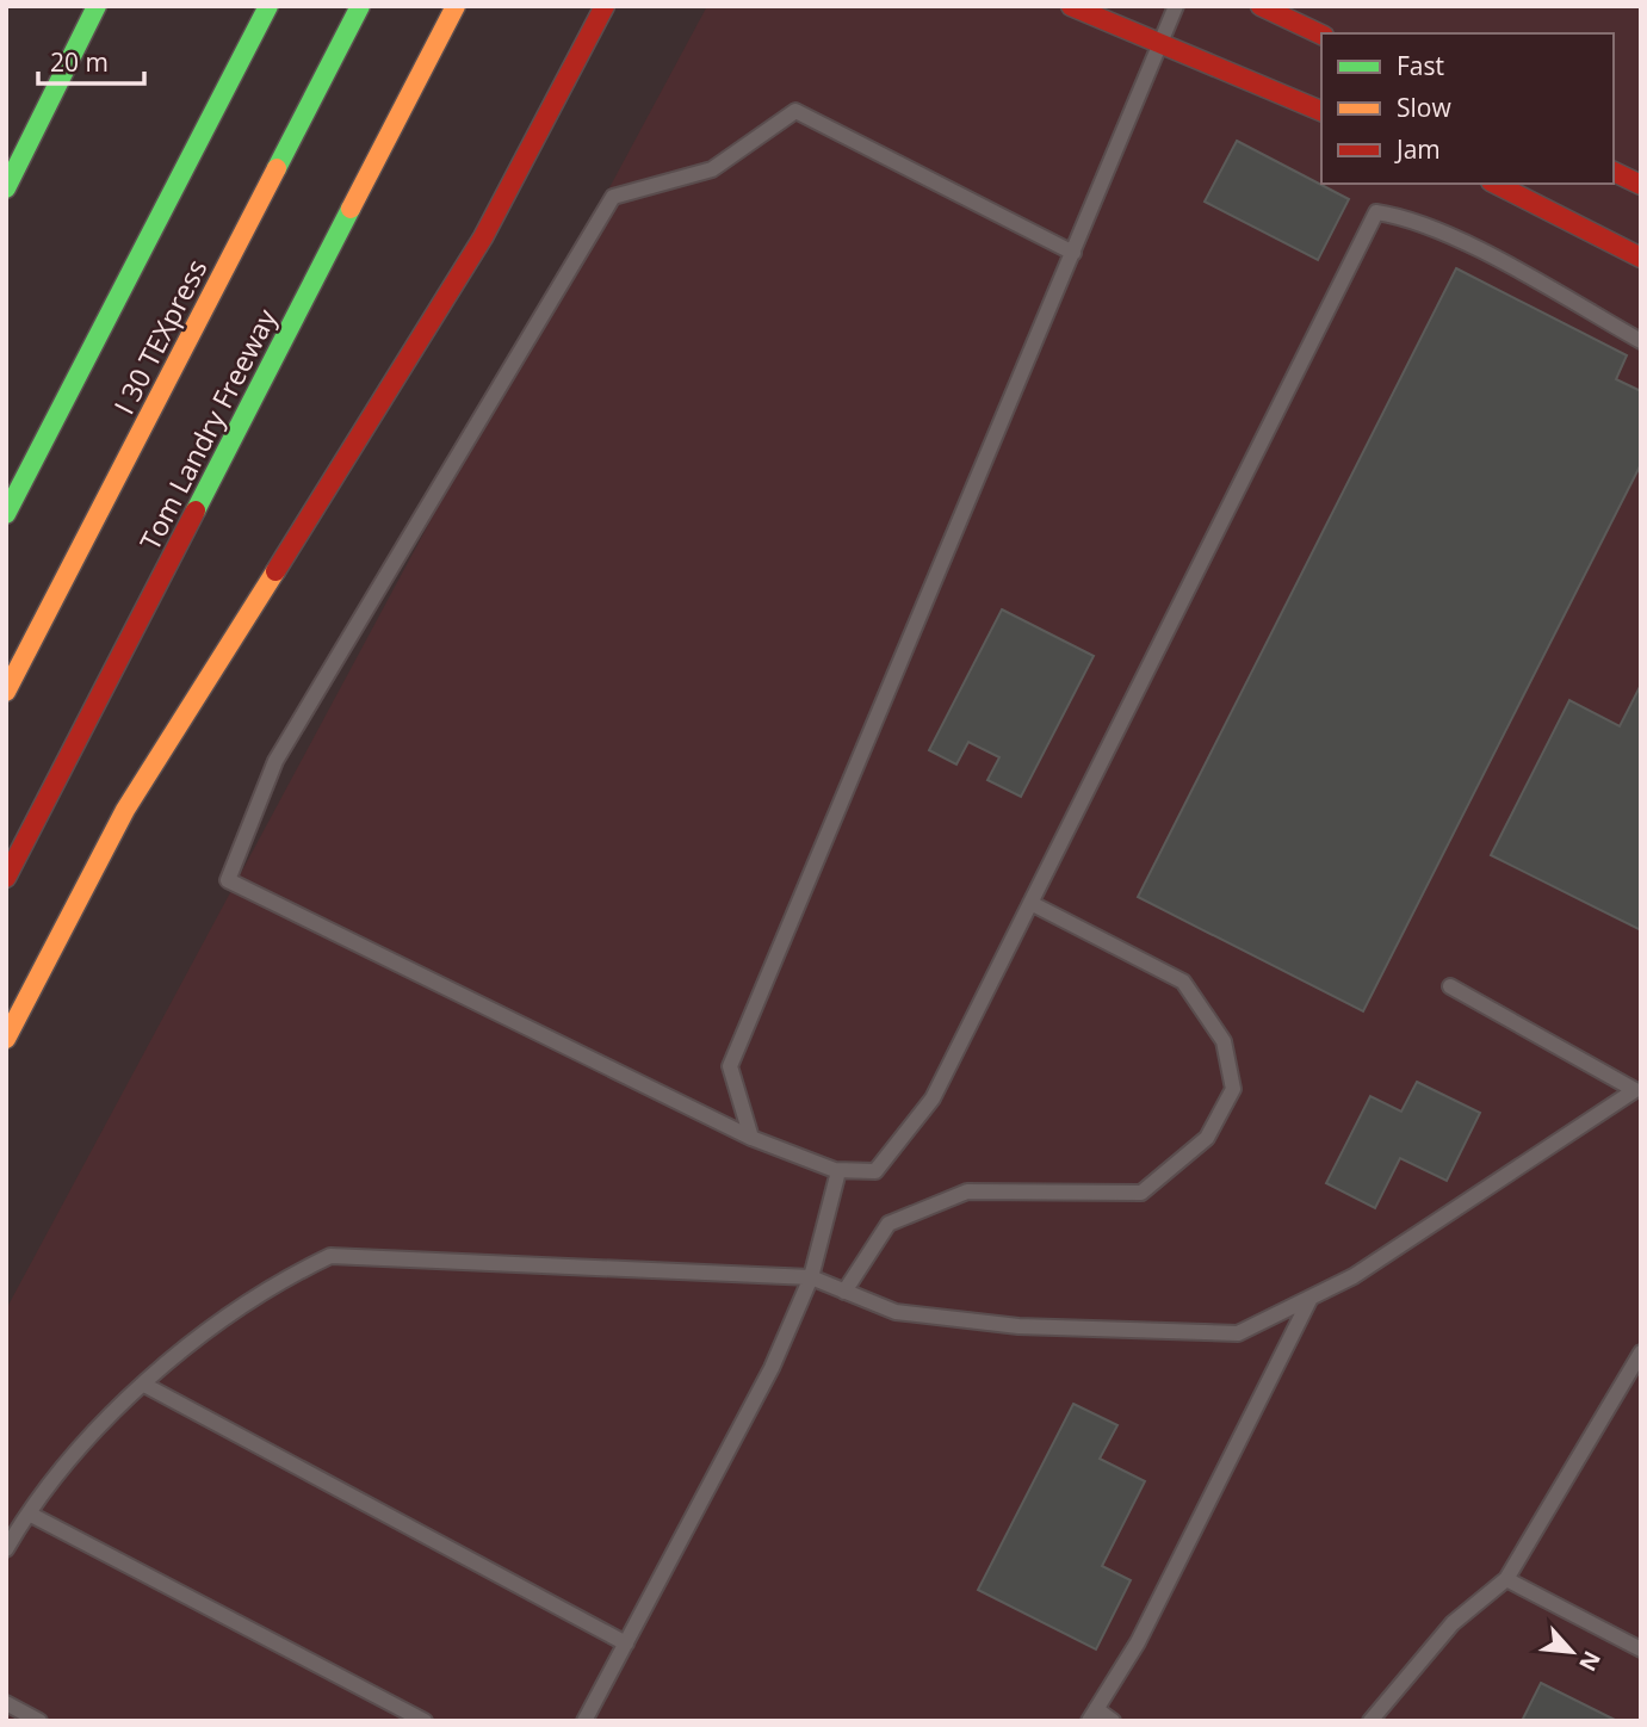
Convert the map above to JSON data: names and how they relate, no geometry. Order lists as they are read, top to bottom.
{
  "streets": {
    "main road": ["I 30 TEXpress", "Tom Landry Freeway"]
  },
  "legend": ["Fast", "Slow", "Jam"],
  "scale_bar": "20 m",
  "north": "bottom right"
}
